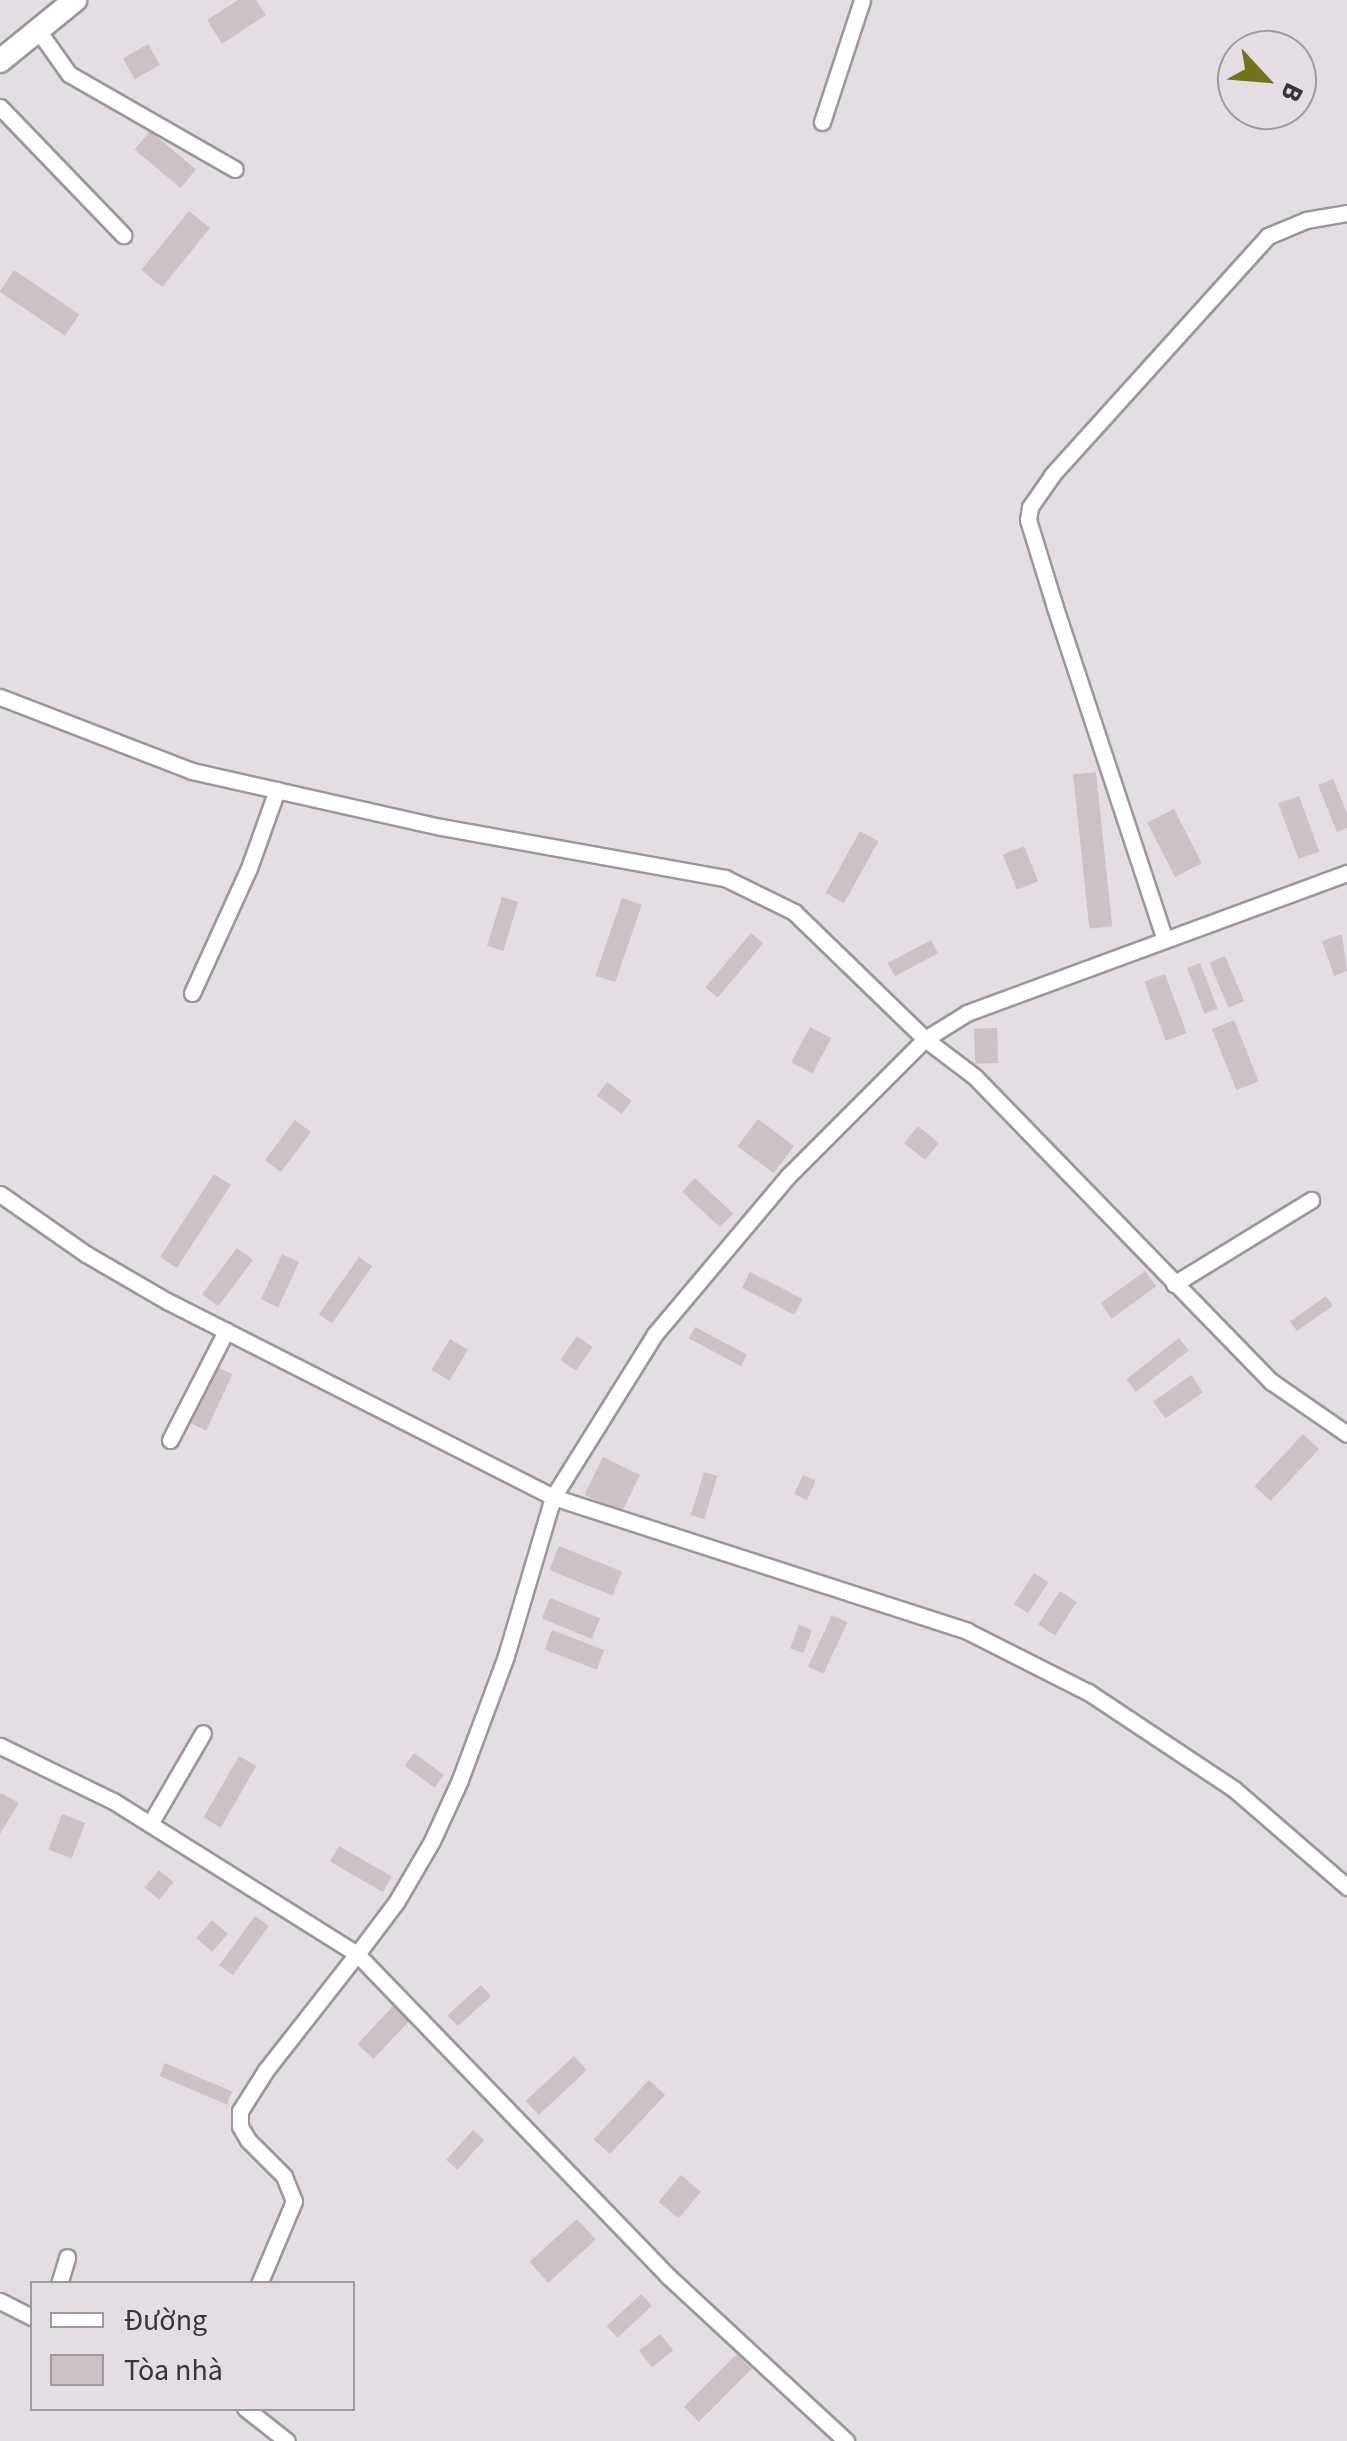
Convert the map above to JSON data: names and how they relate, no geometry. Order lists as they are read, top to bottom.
{
  "legend": ["Đường", "Tòa nhà"],
  "north": "bottom right"
}
